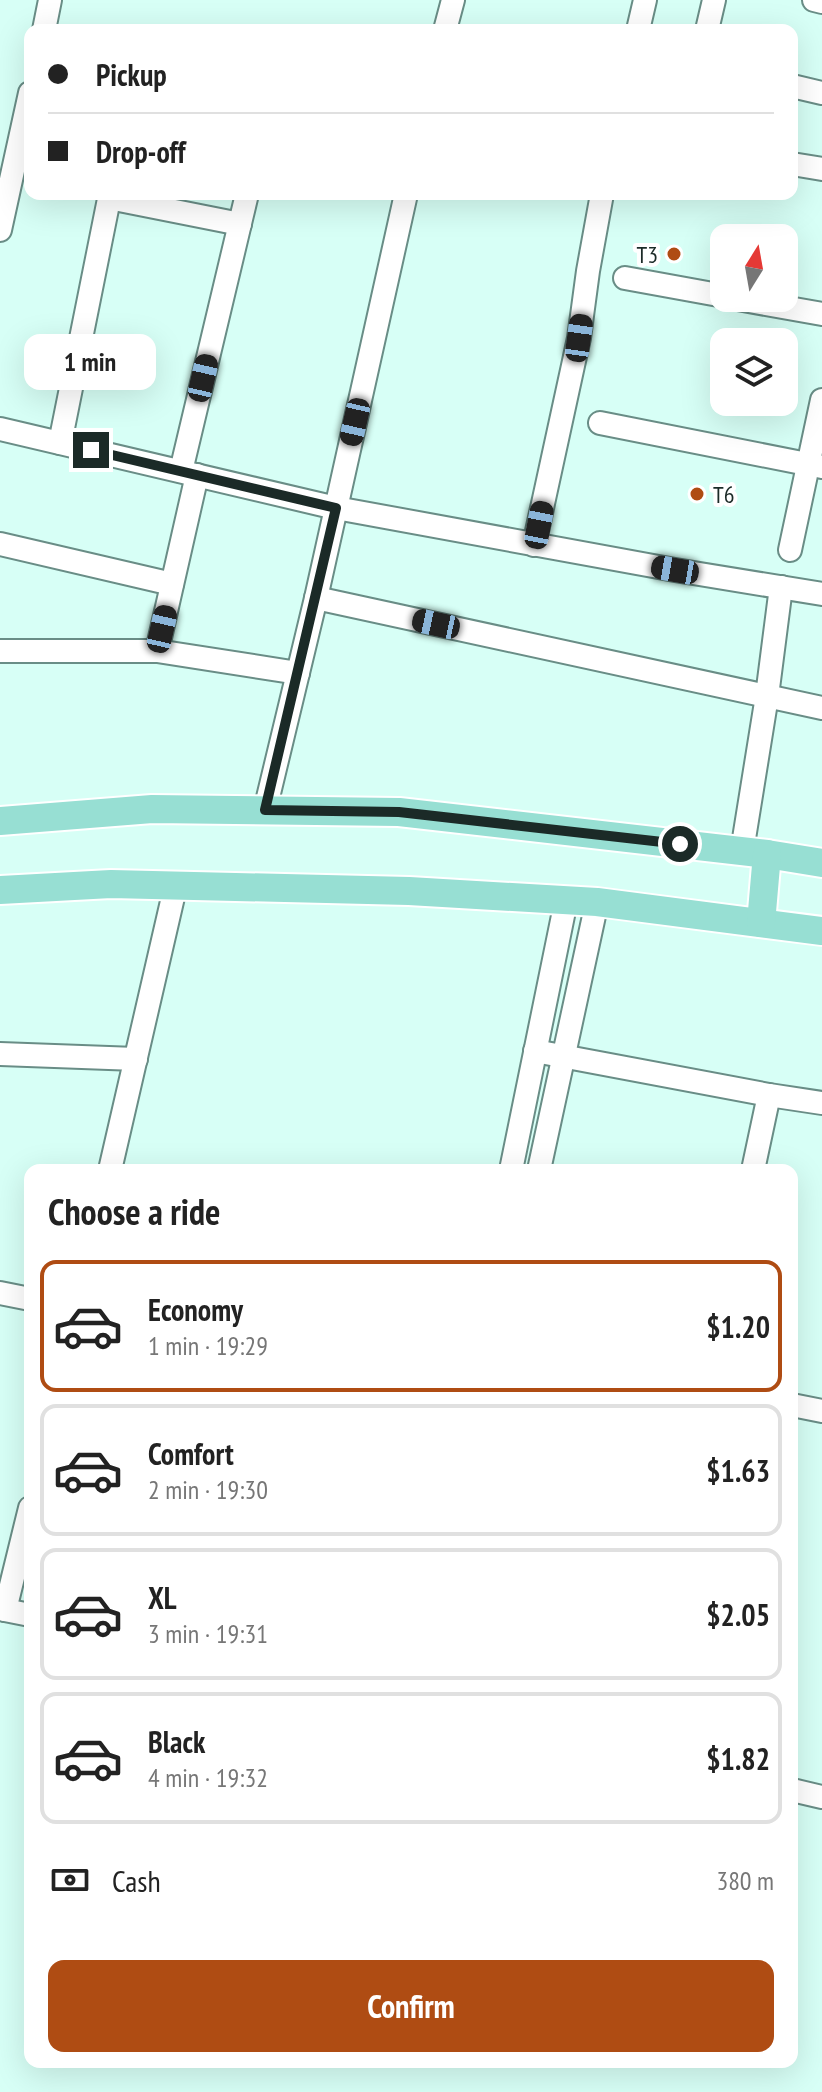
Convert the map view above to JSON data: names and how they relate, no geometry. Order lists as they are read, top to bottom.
{
  "places": ["T3", "T6"],
  "north": "top",
  "page": {
    "banner": ["Pickup", "Drop-off"],
    "bubble": "1 min",
    "heading": "Choose a ride",
    "list": [
      {
        "name": "Economy",
        "note": "1 min · 19:29",
        "value": "$1.20"
      },
      {
        "name": "Comfort",
        "note": "2 min · 19:30",
        "value": "$1.63"
      },
      {
        "name": "XL",
        "note": "3 min · 19:31",
        "value": "$2.05"
      },
      {
        "name": "Black",
        "note": "4 min · 19:32",
        "value": "$1.82"
      }
    ],
    "pay": ["Cash", "380 m"],
    "buttons": "Confirm"
  }
}
